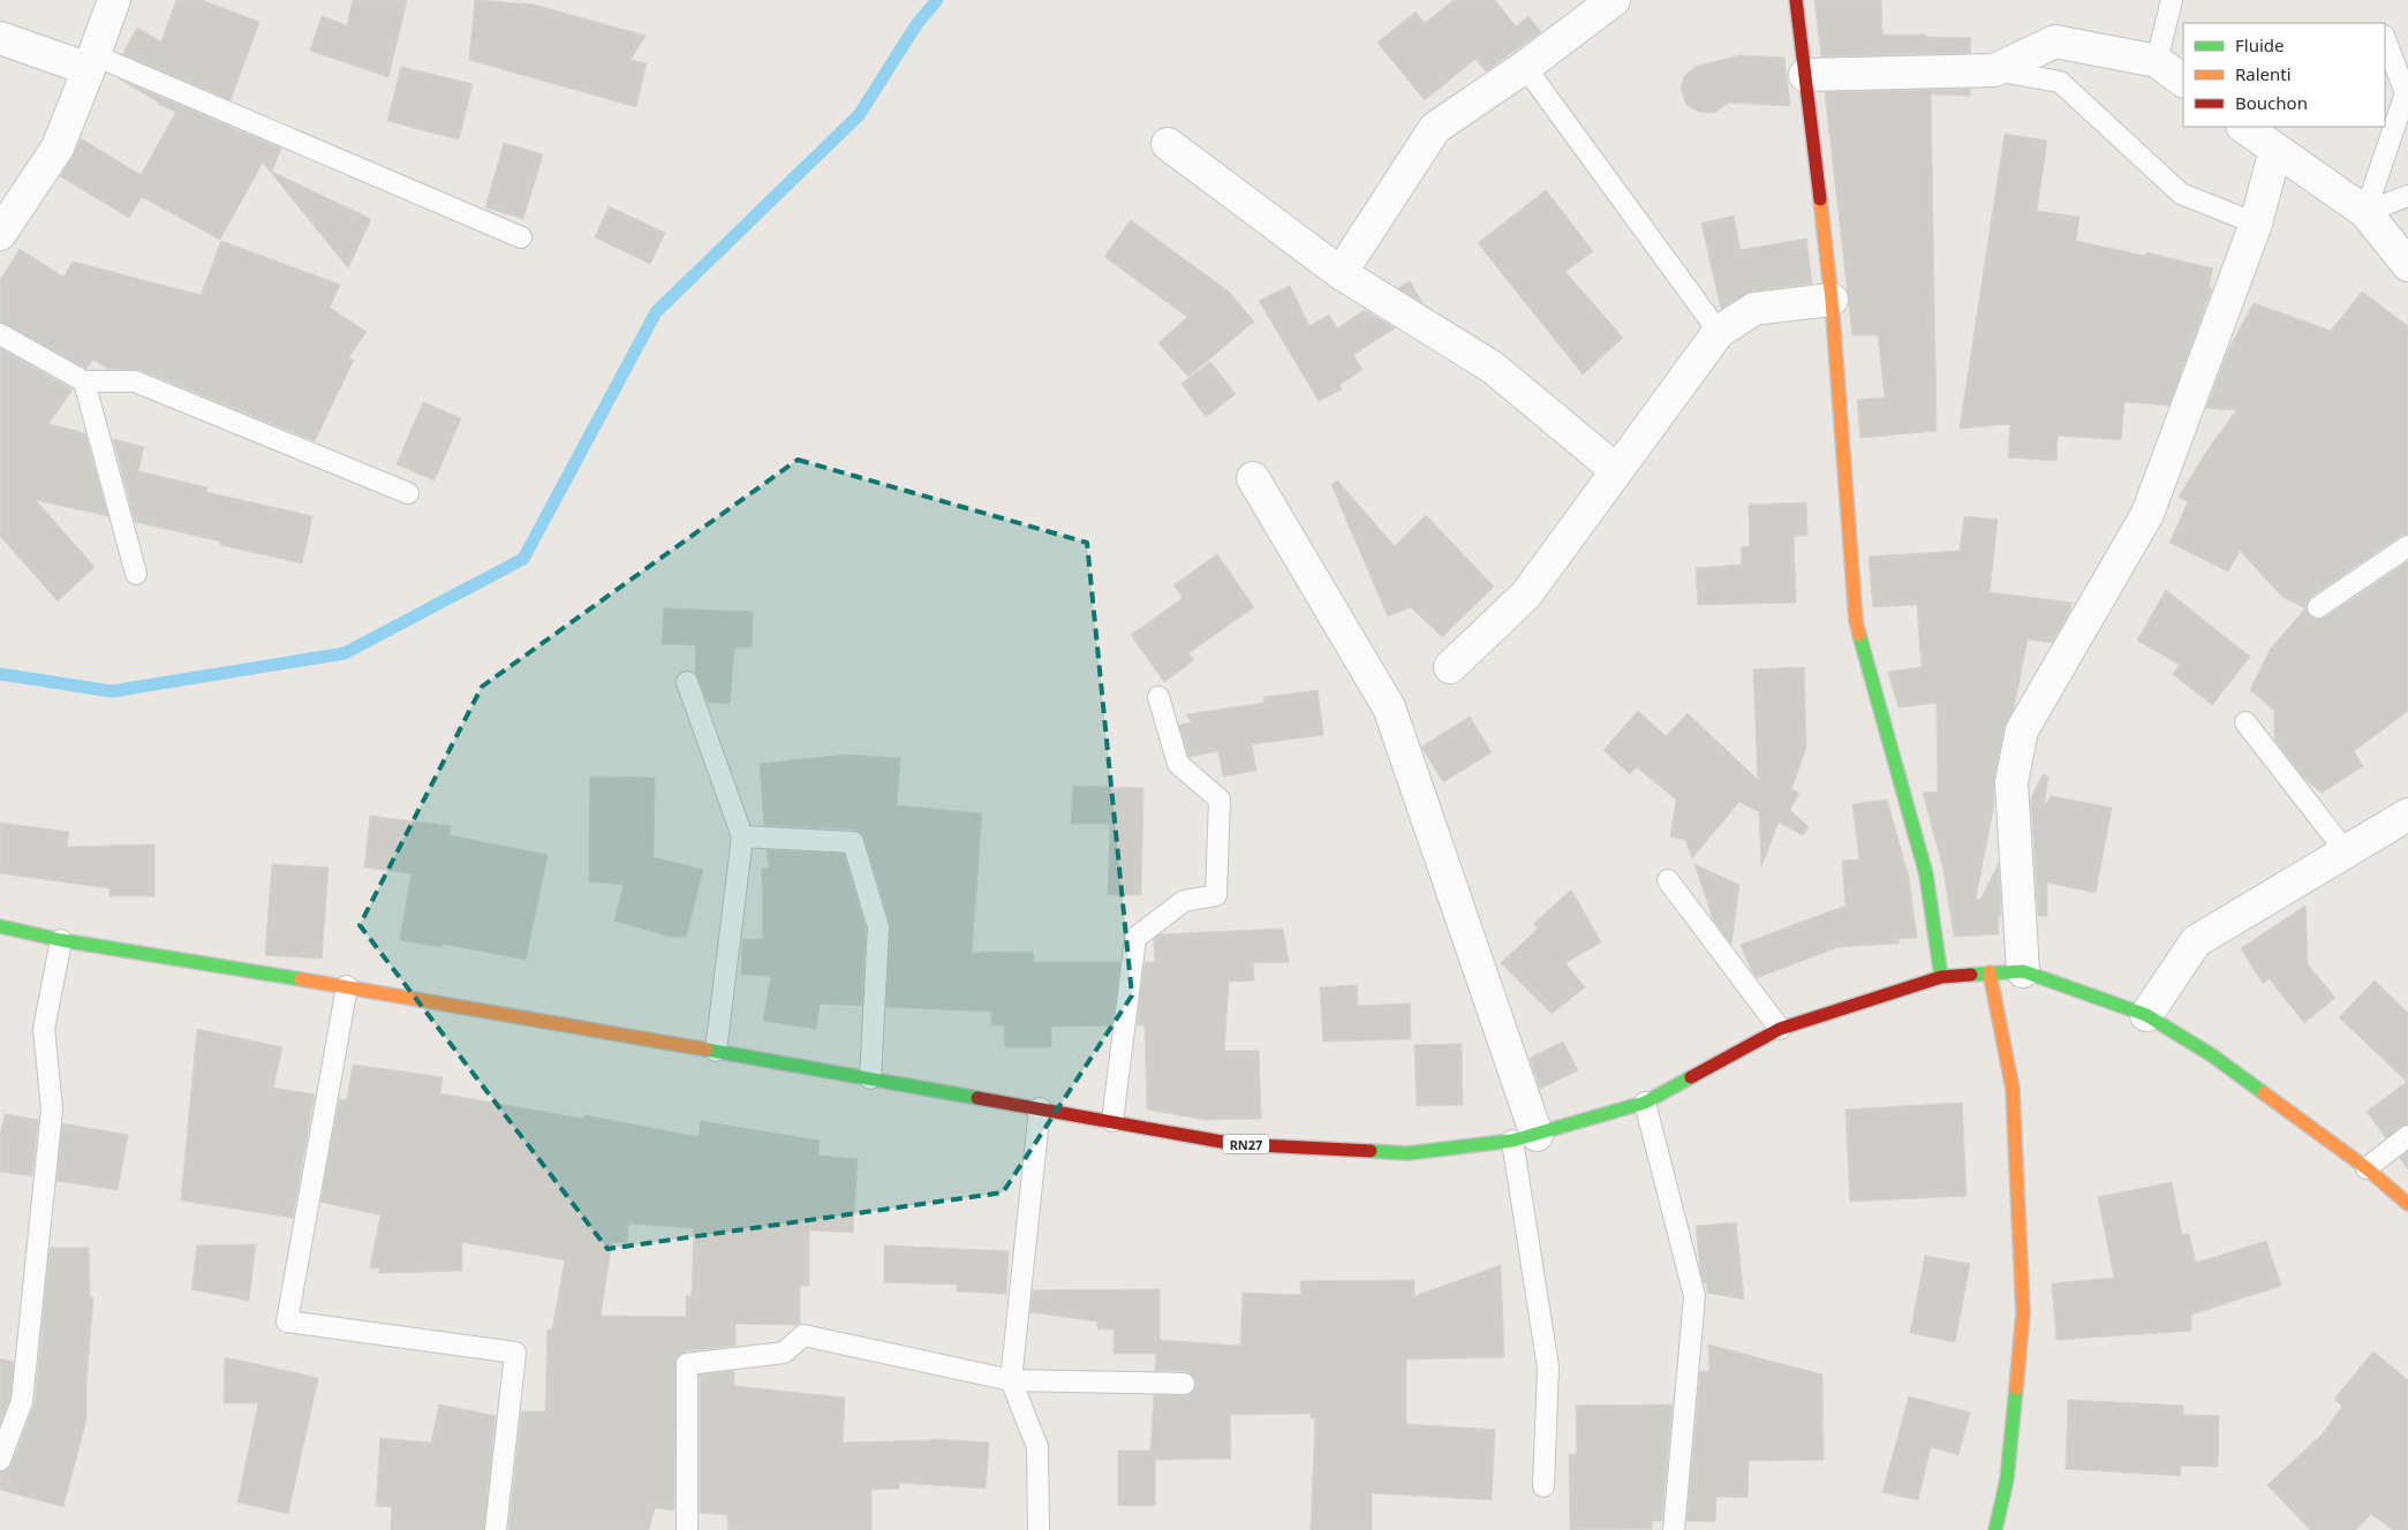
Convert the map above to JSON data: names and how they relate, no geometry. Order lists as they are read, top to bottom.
{
  "streets": {
    "main road": ["RN27"]
  },
  "legend": ["Fluide", "Ralenti", "Bouchon"]
}
